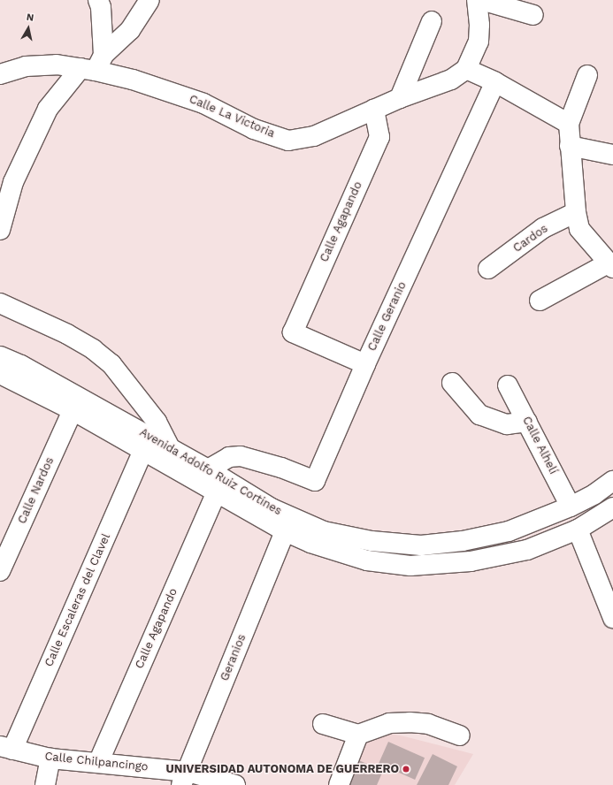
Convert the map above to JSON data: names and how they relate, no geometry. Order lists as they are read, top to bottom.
{
  "streets": {
    "street": [
      "Calle La Victoria",
      "Calle Agapando",
      "Cardos",
      "Calle Geranio",
      "Calle Alhelí",
      "Avenida Adolfo Ruiz Cortines",
      "Calle Nardos",
      "Calle Escaleras del Clavel",
      "Geranios",
      "Calle Chilpancingo"
    ]
  },
  "crossings": [
    ["Calle La Victoria", "Calle Agapando"],
    ["Calle Agapando", "Calle Geranio"],
    ["Calle Agapando", "Avenida Adolfo Ruiz Cortines"],
    ["Calle Agapando", "Calle Chilpancingo"],
    ["Calle Geranio", "Avenida Adolfo Ruiz Cortines"],
    ["Calle Alhelí", "Avenida Adolfo Ruiz Cortines"],
    ["Avenida Adolfo Ruiz Cortines", "Calle Nardos"],
    ["Avenida Adolfo Ruiz Cortines", "Calle Escaleras del Clavel"],
    ["Avenida Adolfo Ruiz Cortines", "Geranios"],
    ["Calle Escaleras del Clavel", "Calle Chilpancingo"],
    ["Geranios", "Calle Chilpancingo"]
  ],
  "places": ["UNIVERSIDAD AUTONOMA DE GUERRERO"],
  "north": "top"
}
